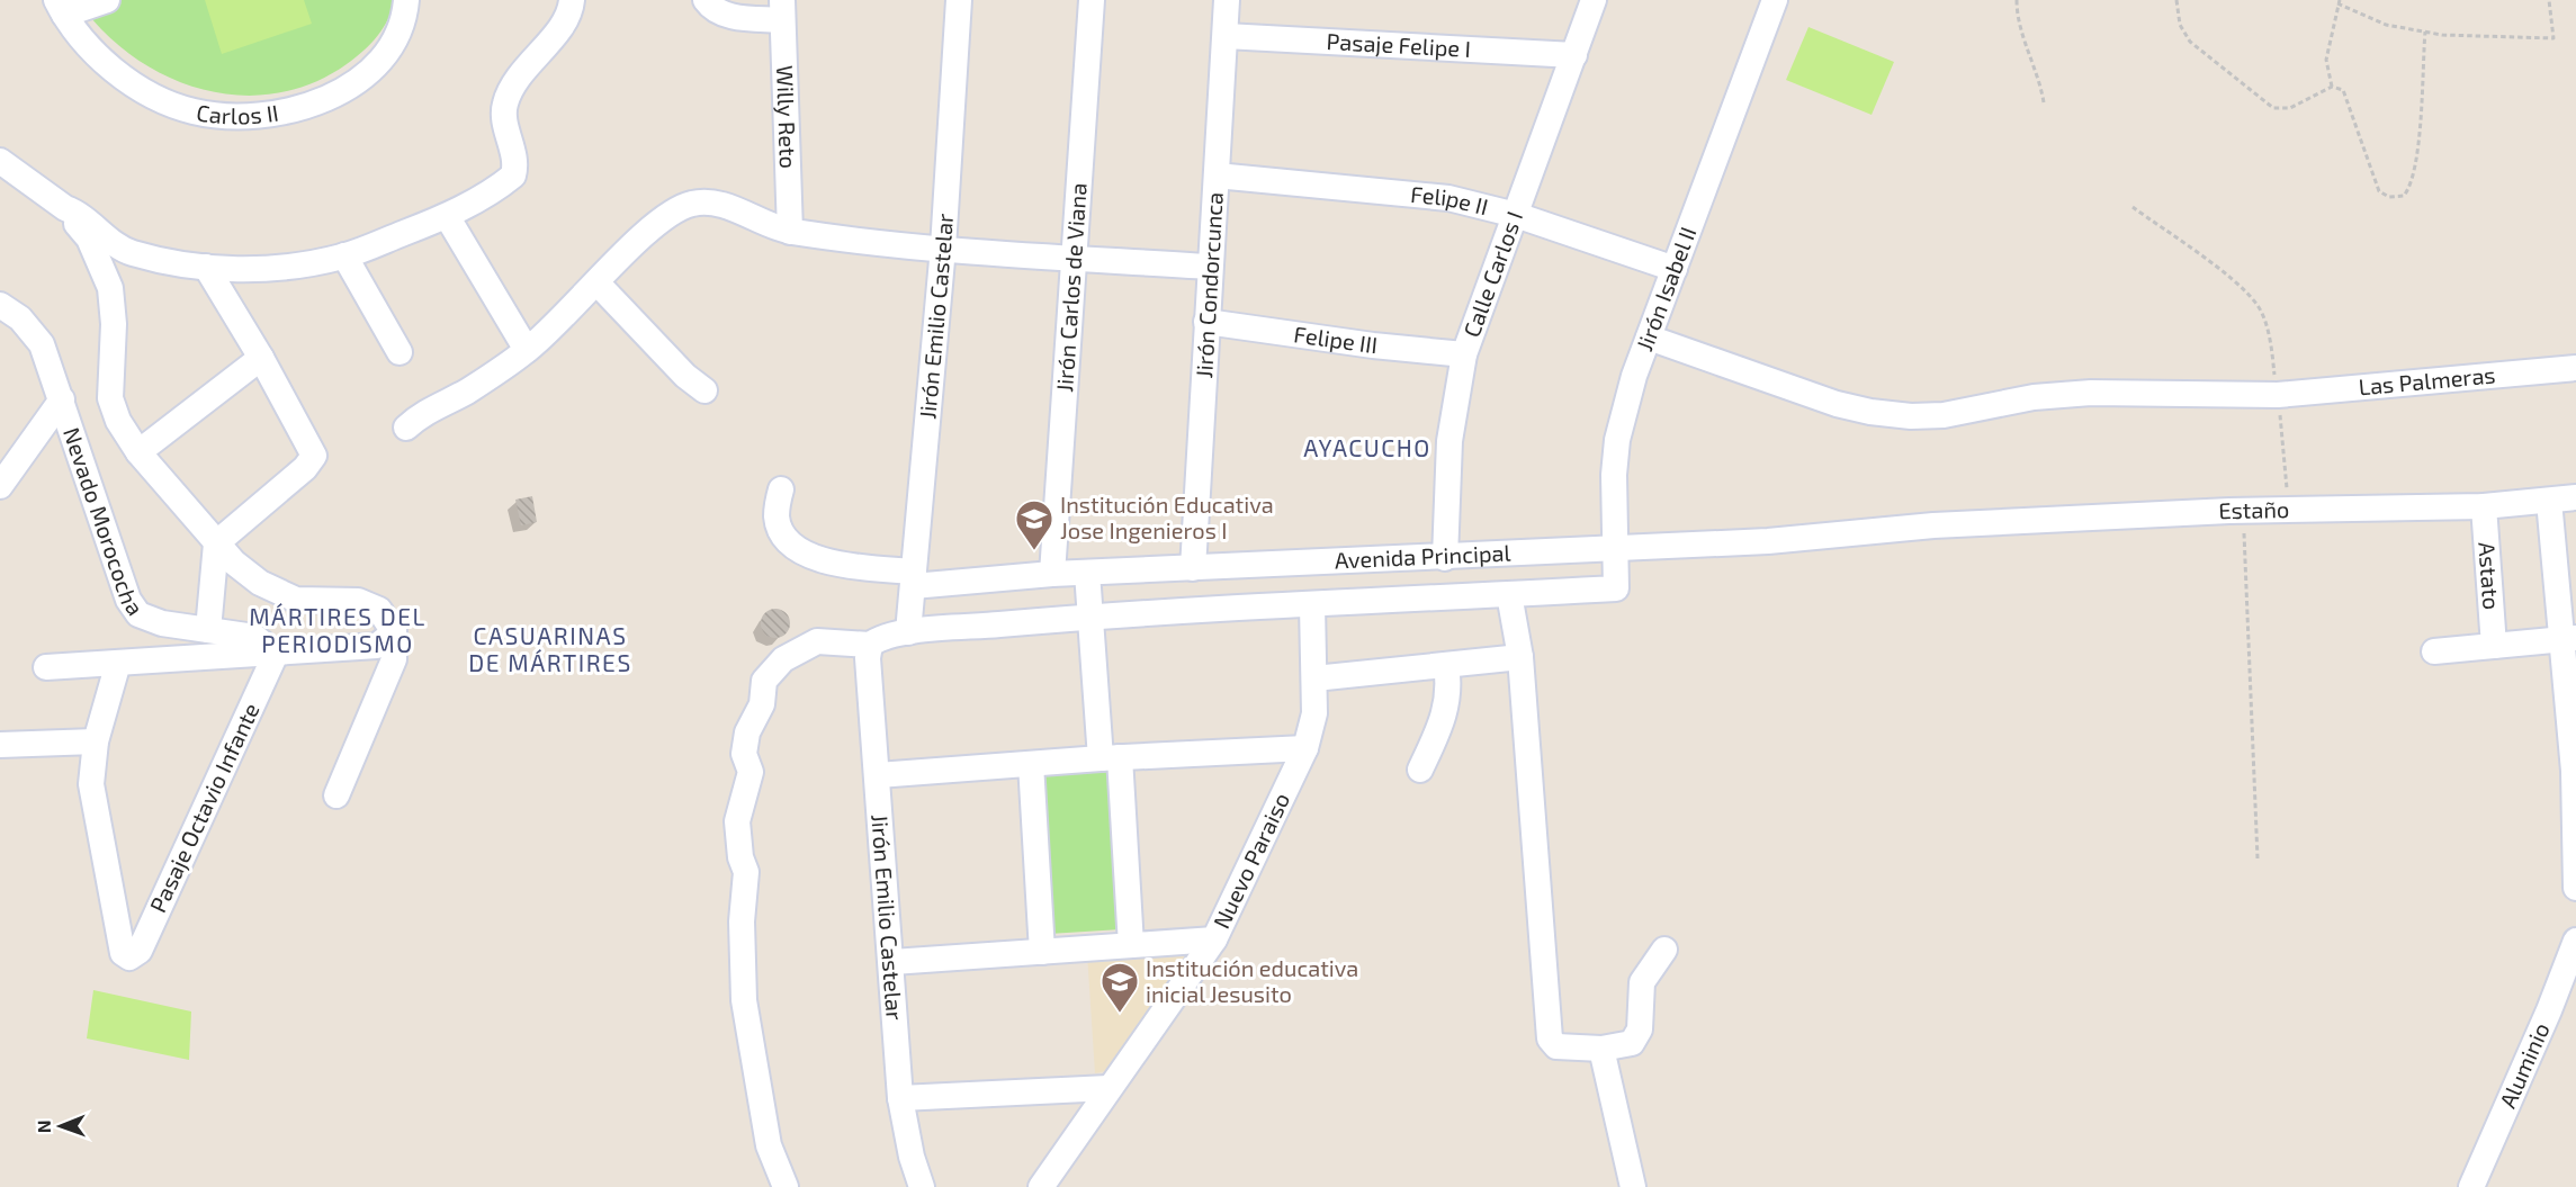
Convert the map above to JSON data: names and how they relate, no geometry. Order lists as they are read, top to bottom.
{
  "streets": {
    "street": [
      "Pasaje Felipe I",
      "Carlos II",
      "Willy Reto",
      "Felipe II",
      "Calle Carlos I",
      "Jirón Condorcunca",
      "Jirón Carlos de Viana",
      "Jirón Isabel II",
      "Jirón Emilio Castelar",
      "Felipe III",
      "Las Palmeras",
      "Estaño",
      "Nevado Morococha",
      "Avenida Principal",
      "Astato",
      "Pasaje Octavio Infante",
      "Nuevo Paraiso",
      "Aluminio"
    ]
  },
  "crossings": [
    ["Pasaje Felipe I", "Calle Carlos I"],
    ["Pasaje Felipe I", "Jirón Condorcunca"],
    ["Felipe II", "Calle Carlos I"],
    ["Felipe II", "Jirón Condorcunca"],
    ["Felipe II", "Jirón Isabel II"],
    ["Calle Carlos I", "Felipe III"],
    ["Calle Carlos I", "Avenida Principal"],
    ["Jirón Condorcunca", "Felipe III"],
    ["Jirón Condorcunca", "Avenida Principal"],
    ["Jirón Carlos de Viana", "Avenida Principal"],
    ["Jirón Isabel II", "Las Palmeras"],
    ["Jirón Isabel II", "Avenida Principal"],
    ["Jirón Emilio Castelar", "Avenida Principal"],
    ["Estaño", "Avenida Principal"],
    ["Estaño", "Astato"],
    ["Nevado Morococha", "Pasaje Octavio Infante"],
    ["Avenida Principal", "Nuevo Paraiso"]
  ],
  "districts": ["AYACUCHO", "MÁRTIRES DEL PERIODISMO", "CASUARINAS DE MÁRTIRES"],
  "places": {
    "school or university": ["Institución Educativa Jose Ingenieros I", "Institución educativa inicial Jesusito"]
  },
  "north": "left"
}
